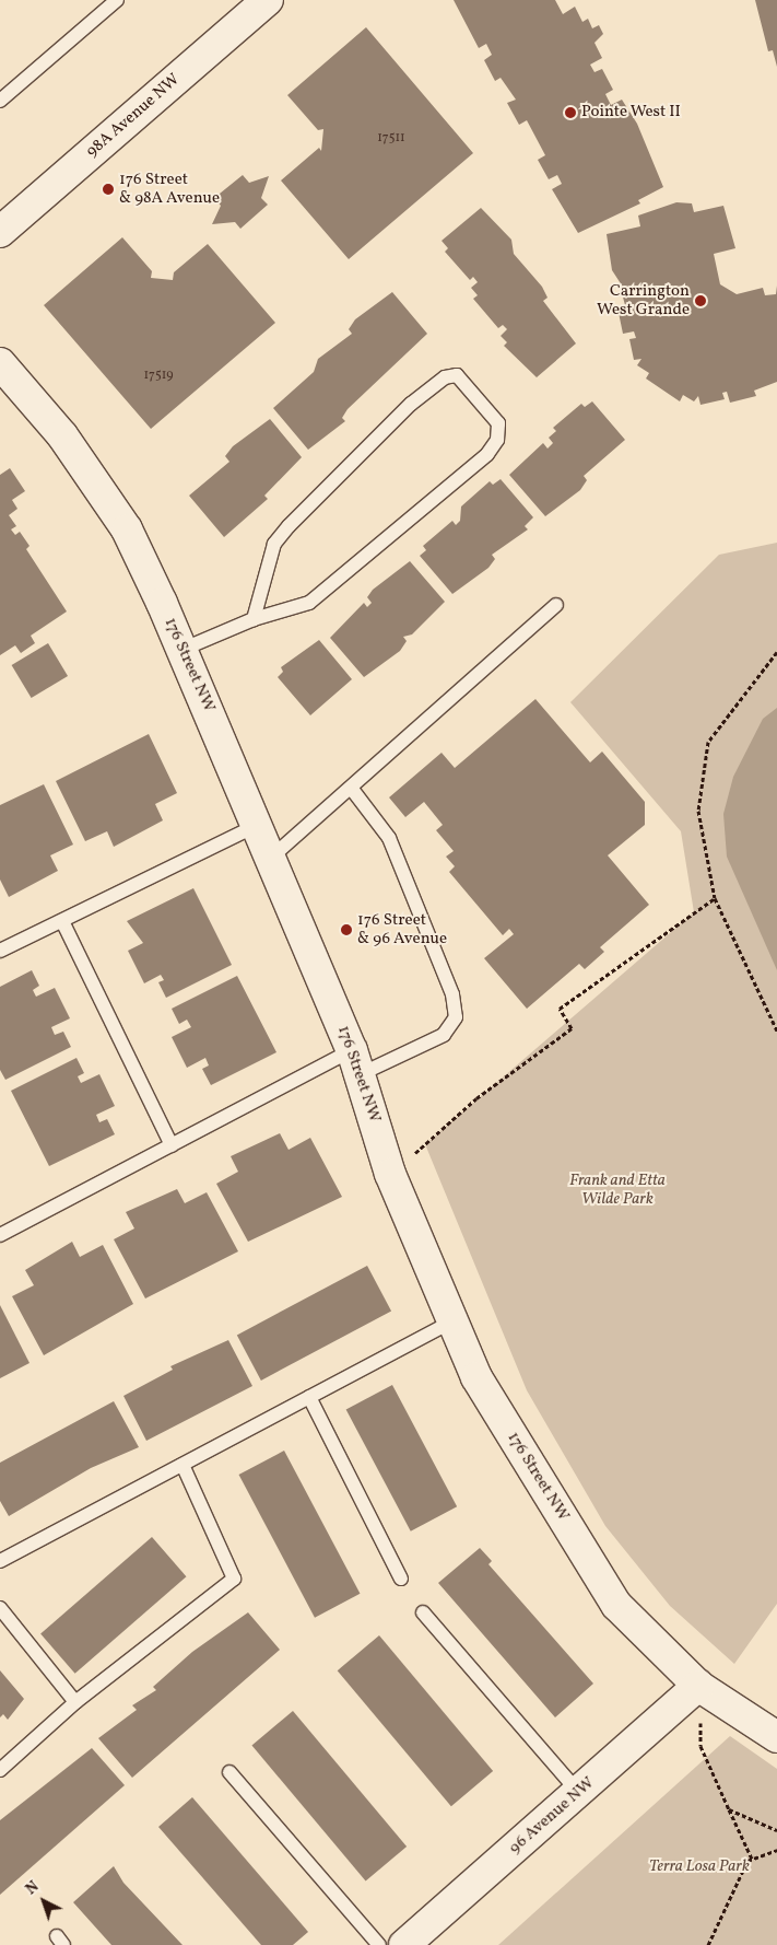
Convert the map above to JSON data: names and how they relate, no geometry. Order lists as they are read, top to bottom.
{
  "streets": {
    "street": ["98A Avenue NW", "176 Street NW", "96 Avenue NW"]
  },
  "crossings": [
    ["176 Street NW", "96 Avenue NW"]
  ],
  "parks": ["Frank and Etta Wilde Park", "Terra Losa Park"],
  "places": [
    "Pointe West II",
    "176 Street & 98A Avenue",
    "Carrington West Grande",
    "176 Street & 96 Avenue"
  ],
  "house_numbers": ["17511", "17519"],
  "north": "top left"
}
